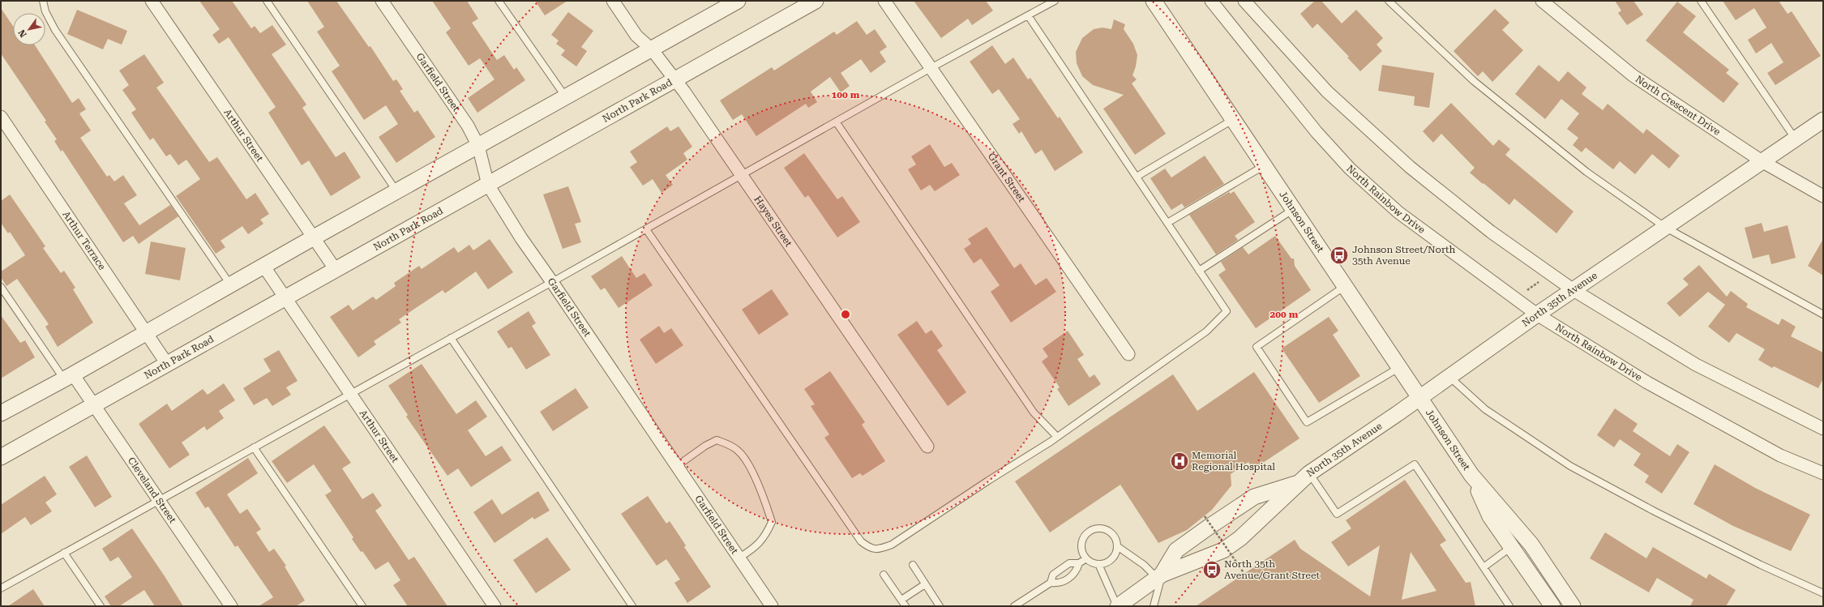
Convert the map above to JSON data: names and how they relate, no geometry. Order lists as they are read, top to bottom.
{
  "streets": {
    "street": [
      "Garfield Street",
      "North Park Road",
      "North Crescent Drive",
      "Arthur Street",
      "Grant Street",
      "North Rainbow Drive",
      "Hayes Street",
      "Johnson Street",
      "Arthur Terrace",
      "North 35th Avenue",
      "Cleveland Street"
    ]
  },
  "crossings": [
    ["Garfield Street", "North Park Road"],
    ["North Park Road", "Arthur Street"],
    ["North Park Road", "Hayes Street"],
    ["North Park Road", "Arthur Terrace"],
    ["North Park Road", "Cleveland Street"],
    ["North Crescent Drive", "North 35th Avenue"],
    ["North Rainbow Drive", "North 35th Avenue"],
    ["Johnson Street", "North 35th Avenue"]
  ],
  "places": {
    "bus stop": ["Johnson Street/North 35th Avenue", "North 35th Avenue/Grant Street"],
    "hospital": ["Memorial Regional Hospital"]
  },
  "north": "bottom left",
  "rings": ["100 m", "200 m"]
}
